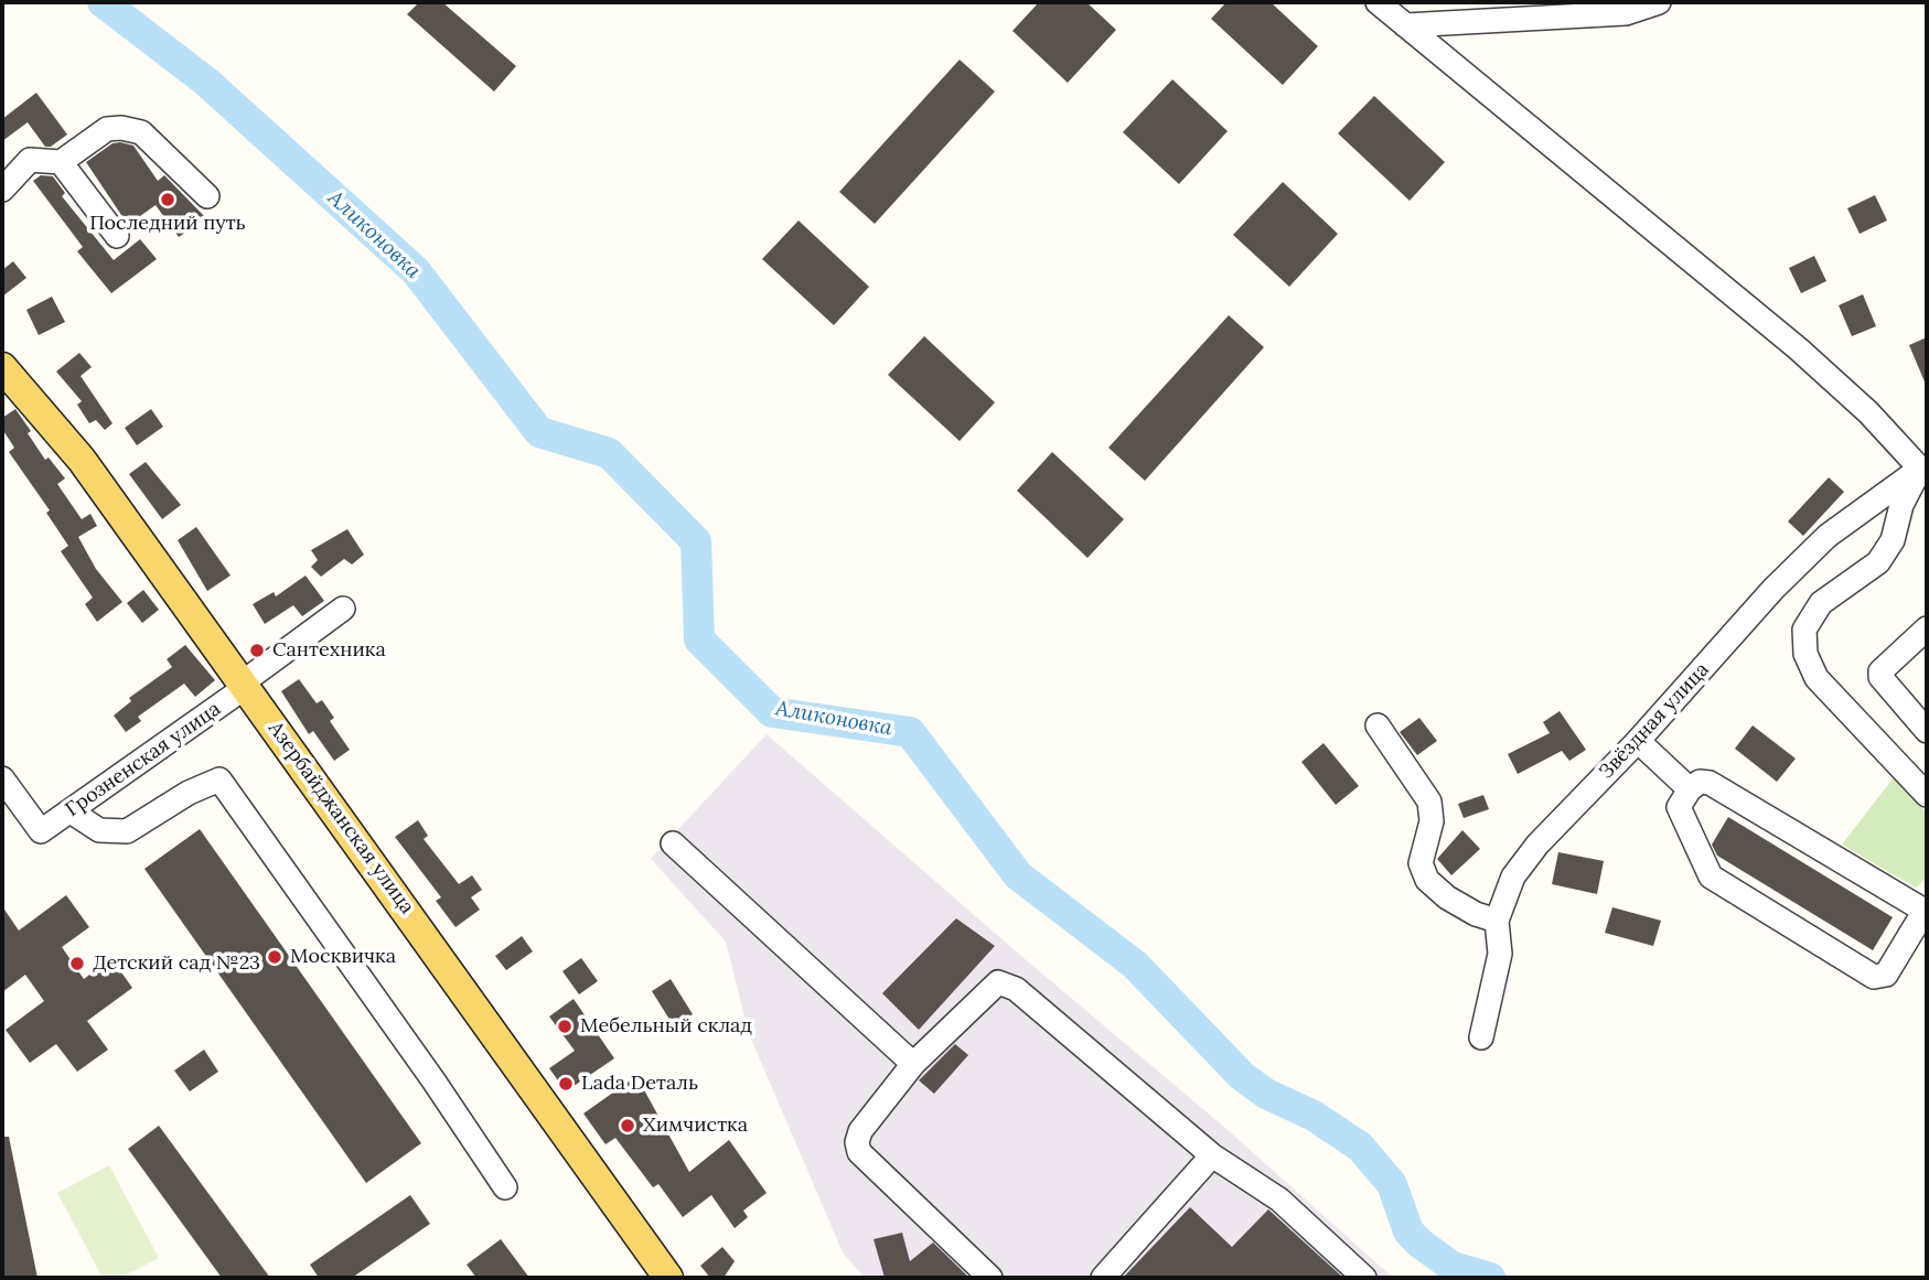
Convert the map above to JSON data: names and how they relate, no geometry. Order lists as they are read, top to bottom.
{
  "streets": {
    "main road": ["Азербайджанская улица"],
    "street": ["Звёздная улица", "Грозненская улица"]
  },
  "crossings": [
    ["Грозненская улица", "Азербайджанская улица"]
  ],
  "water": ["Аликоновка"],
  "places": [
    "Последний путь",
    "Сантехника",
    "Москвичка",
    "Детский сад №23",
    "Мебельный склад",
    "Lada Dеталь",
    "Химчистка"
  ]
}
